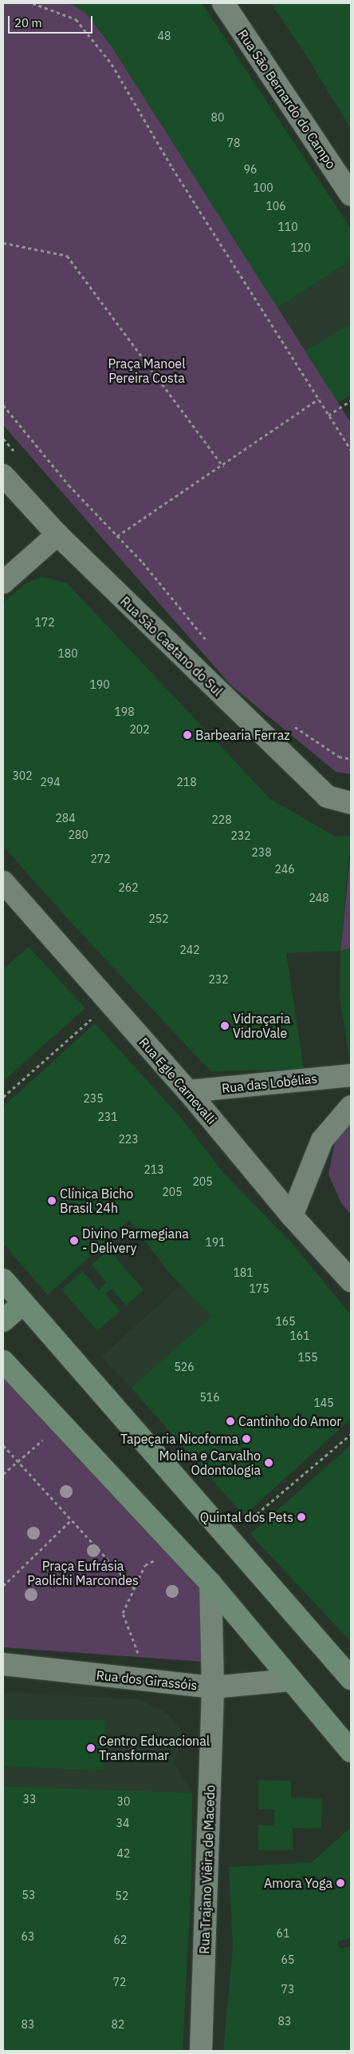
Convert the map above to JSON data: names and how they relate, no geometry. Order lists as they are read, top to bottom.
{
  "streets": {
    "street": [
      "Rua São Bernardo do Campo",
      "Rua São Caetano do Sul",
      "Rua Egle Carnevalli",
      "Rua das Lobélias",
      "Rua dos Girassóis",
      "Rua Trajano Viêira de Macedo"
    ]
  },
  "crossings": [
    ["Rua Egle Carnevalli", "Rua das Lobélias"],
    ["Rua dos Girassóis", "Rua Trajano Viêira de Macedo"]
  ],
  "parks": ["Praça Manoel Pereira Costa", "Praça Eufrásia Paolichi Marcondes"],
  "places": [
    "Barbearia Ferraz",
    "Vidraçaria VidroVale",
    "Clínica Bicho Brasil 24h",
    "Divino Parmegiana - Delivery",
    "Cantinho do Amor",
    "Tapeçaria Nicoforma",
    "Molina e Carvalho Odontologia",
    "Quintal dos Pets",
    "Centro Educacional Transformar",
    "Amora Yoga"
  ],
  "house_numbers": [
    "48",
    "80",
    "78",
    "96",
    "100",
    "106",
    "110",
    "120",
    "172",
    "180",
    "190",
    "198",
    "202",
    "302",
    "294",
    "218",
    "284",
    "228",
    "280",
    "232",
    "238",
    "272",
    "246",
    "262",
    "248",
    "252",
    "242",
    "232",
    "235",
    "231",
    "223",
    "213",
    "205",
    "205",
    "191",
    "181",
    "175",
    "165",
    "161",
    "155",
    "526",
    "516",
    "145",
    "33",
    "30",
    "34",
    "42",
    "53",
    "52",
    "61",
    "63",
    "62",
    "65",
    "72",
    "73",
    "83",
    "83",
    "82"
  ],
  "scale_bar": "20 m"
}
